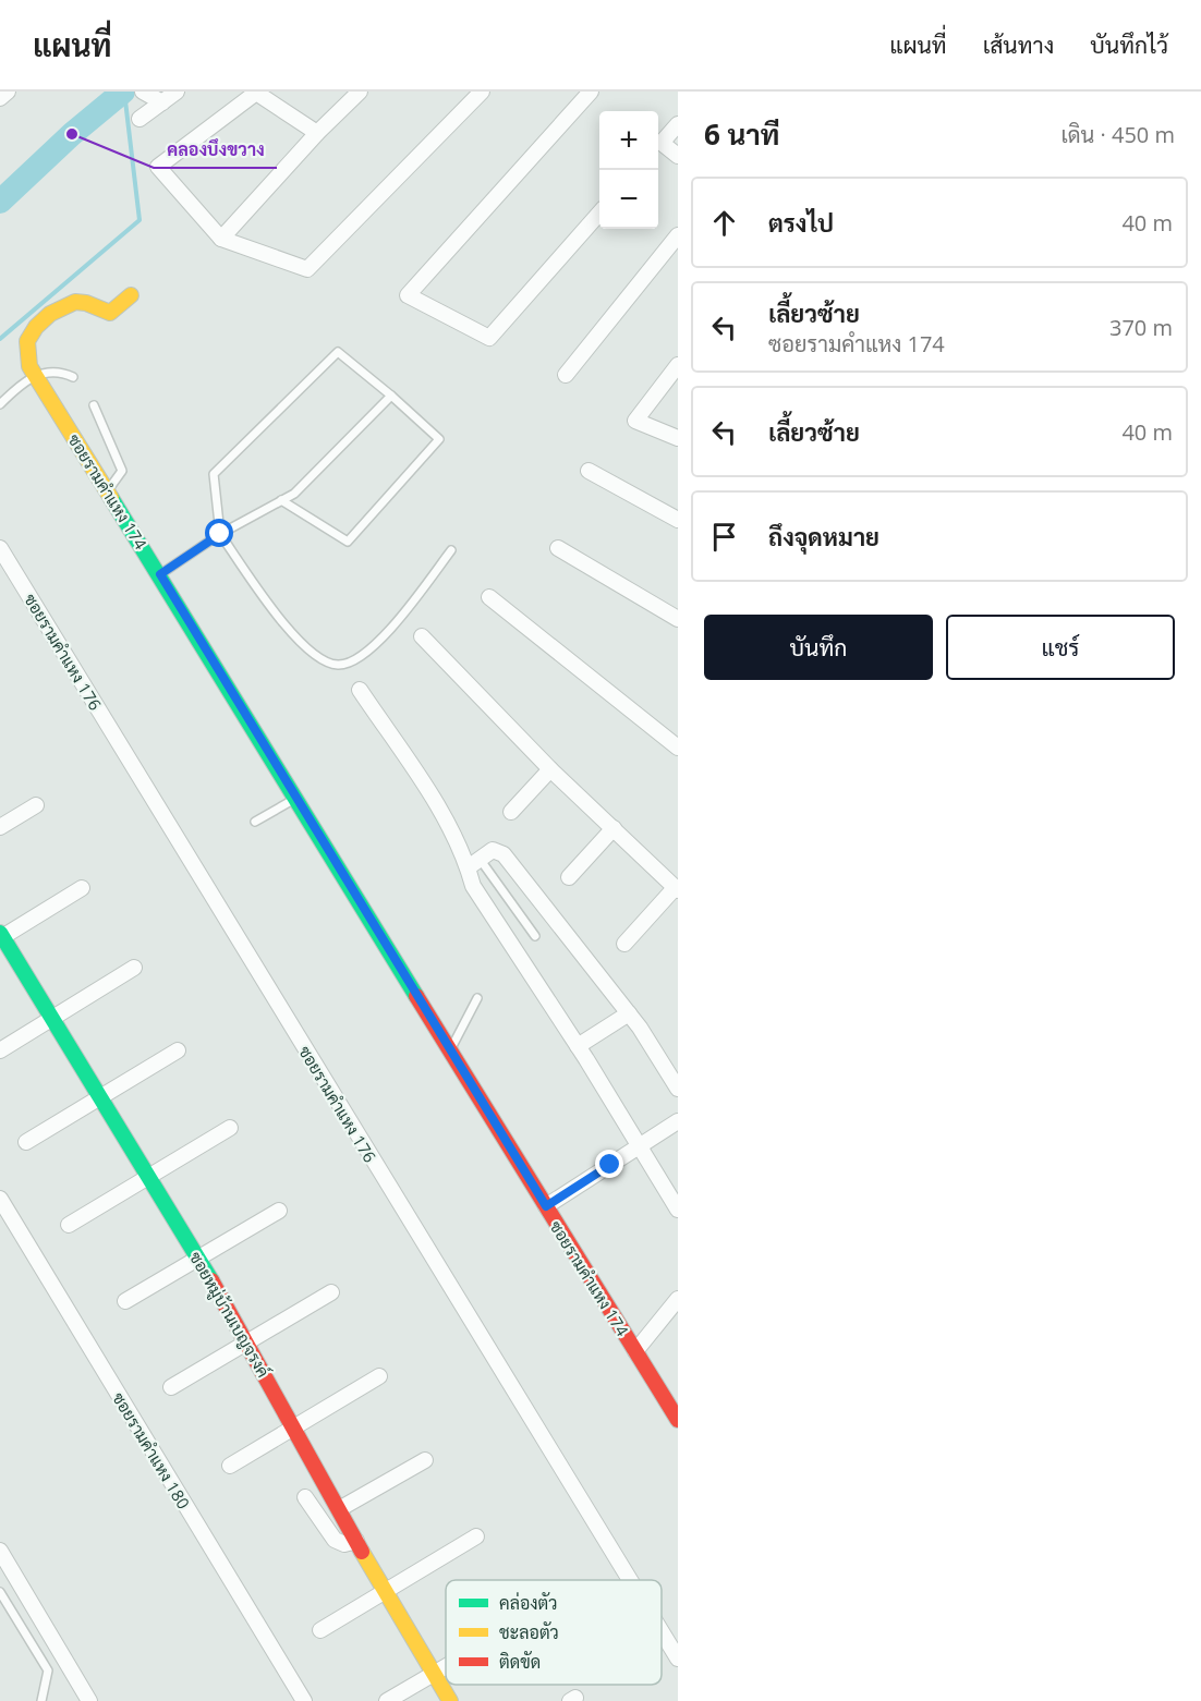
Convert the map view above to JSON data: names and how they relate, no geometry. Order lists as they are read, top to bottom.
{
  "streets": {
    "street": [
      "ซอยรามคำแหง 174",
      "ซอยรามคำแหง 176",
      "ซอยหมู่บ้านเบญจรงค์",
      "ซอยรามคำแหง 180"
    ]
  },
  "places": ["คลองบึงขวาง"],
  "legend": ["คล่องตัว", "ชะลอตัว", "ติดขัด"],
  "page": {
    "header": "แผนที่",
    "nav": ["แผนที่", "เส้นทาง", "บันทึกไว้"],
    "heading": ["6 นาที", "เดิน · 450 m"],
    "map_buttons": ["+", "−"],
    "list": [
      ["ตรงไป", "40 m"],
      ["เลี้ยวซ้าย", "ซอยรามคำแหง 174", "370 m"],
      ["เลี้ยวซ้าย", "40 m"],
      "ถึงจุดหมาย"
    ],
    "buttons": ["บันทึก", "แชร์"]
  }
}
